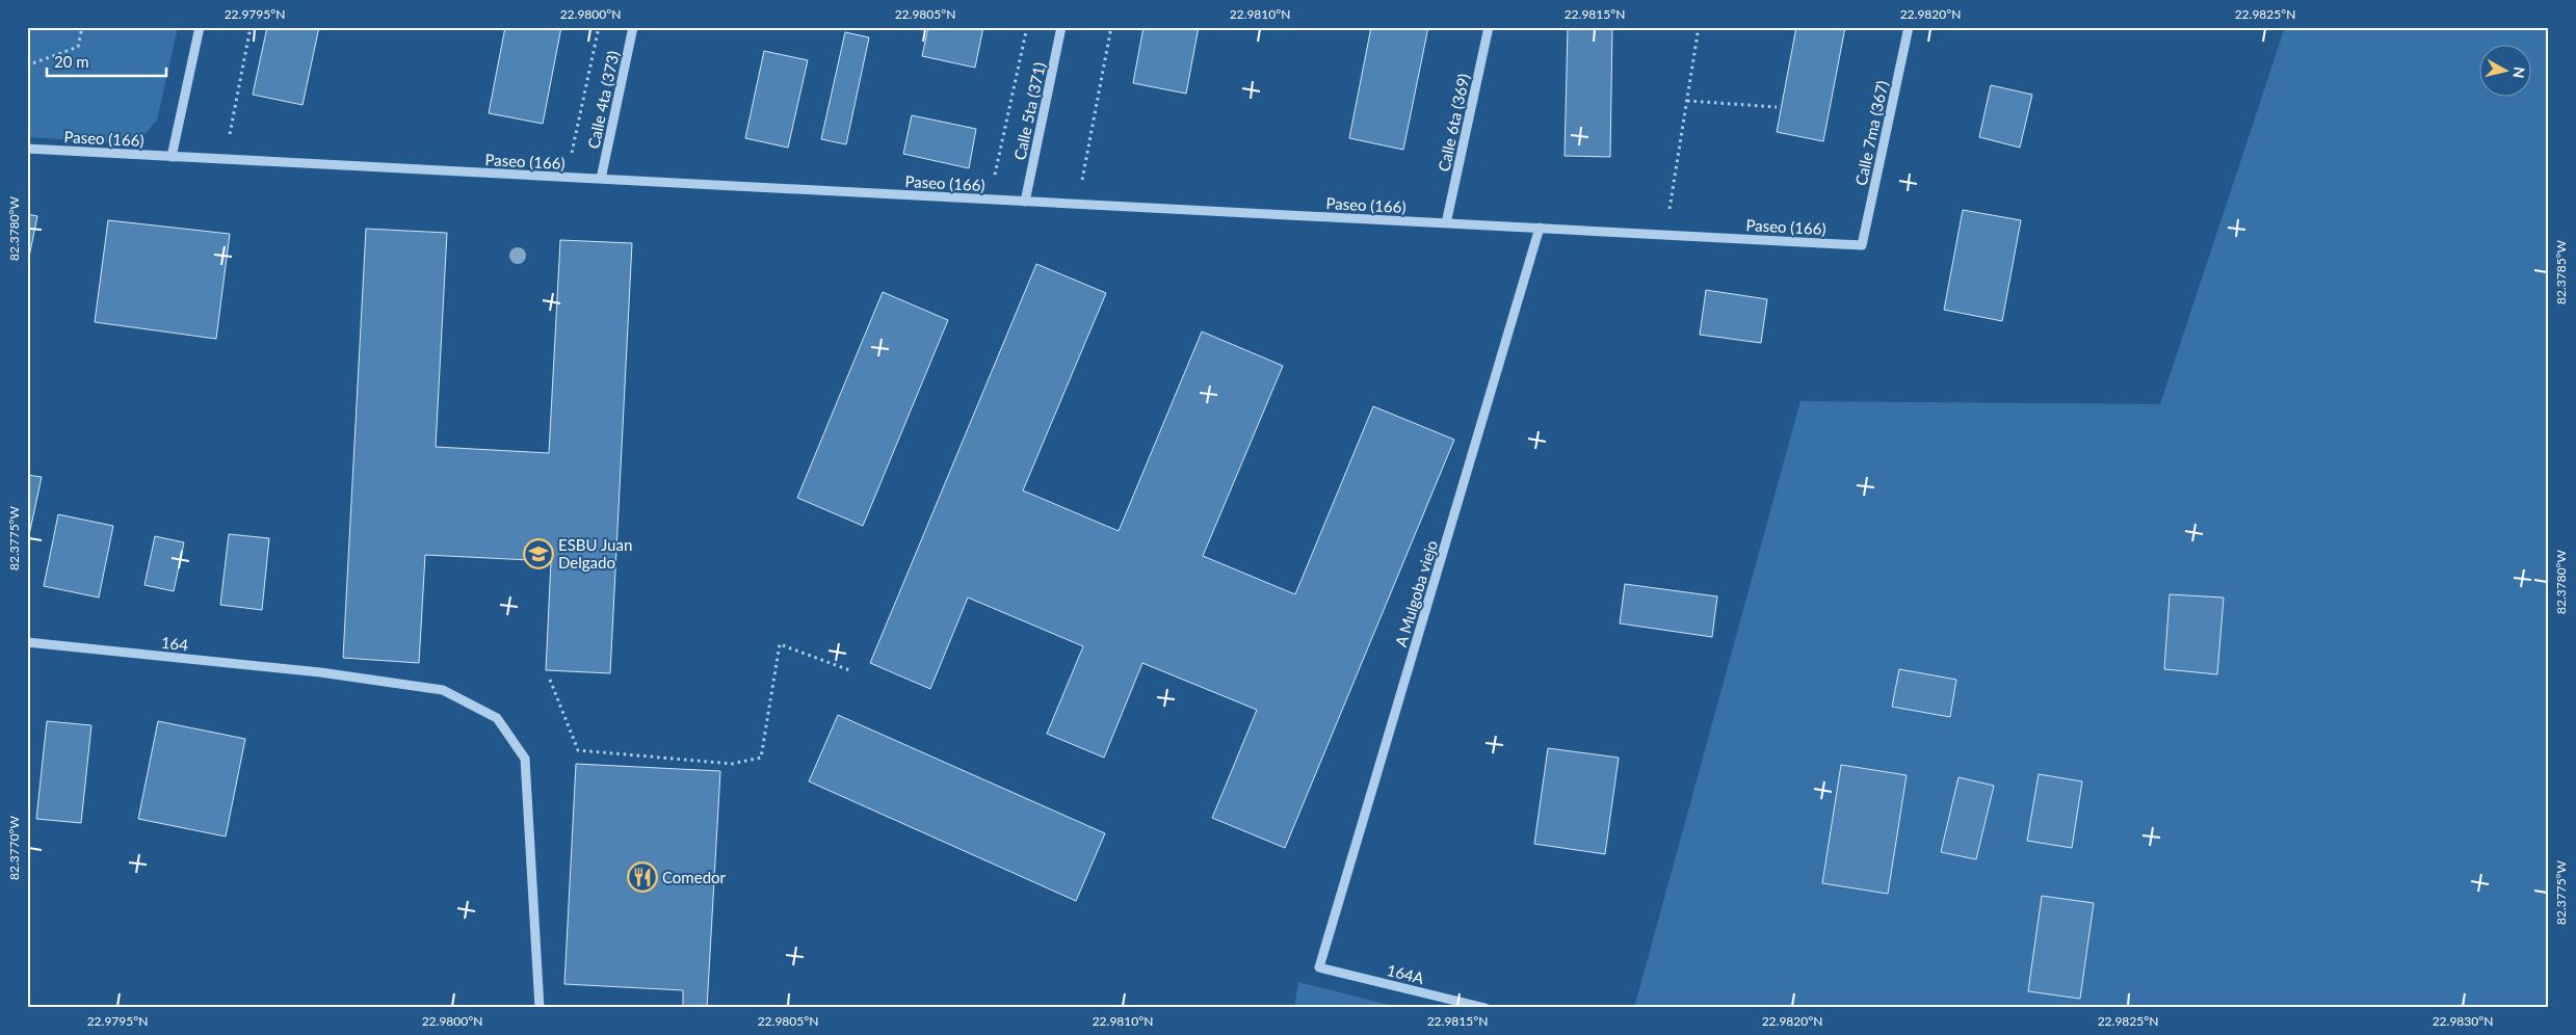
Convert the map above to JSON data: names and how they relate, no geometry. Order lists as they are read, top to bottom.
{
  "streets": {
    "street": [
      "Calle 4ta (373)",
      "Calle 5ta (371)",
      "Calle 6ta (369)",
      "Calle 7ma (367)",
      "Paseo (166)",
      "A Mulgoba viejo",
      "164",
      "164A"
    ]
  },
  "crossings": [
    ["Calle 4ta (373)", "Paseo (166)"],
    ["Calle 5ta (371)", "Paseo (166)"],
    ["Calle 6ta (369)", "Paseo (166)"],
    ["Calle 7ma (367)", "Paseo (166)"],
    ["Paseo (166)", "A Mulgoba viejo"],
    ["A Mulgoba viejo", "164A"]
  ],
  "places": {
    "school or university": ["ESBU Juan Delgado"],
    "restaurant": ["Comedor"]
  },
  "scale_bar": "20 m",
  "north": "right",
  "coordinates": [
    "22.9795°N",
    "22.9800°N",
    "22.9805°N",
    "22.9810°N",
    "22.9815°N",
    "22.9820°N",
    "22.9825°N",
    "82.3780°W",
    "82.3785°W",
    "82.3775°W",
    "82.3770°W",
    "22.9830°N"
  ]
}
